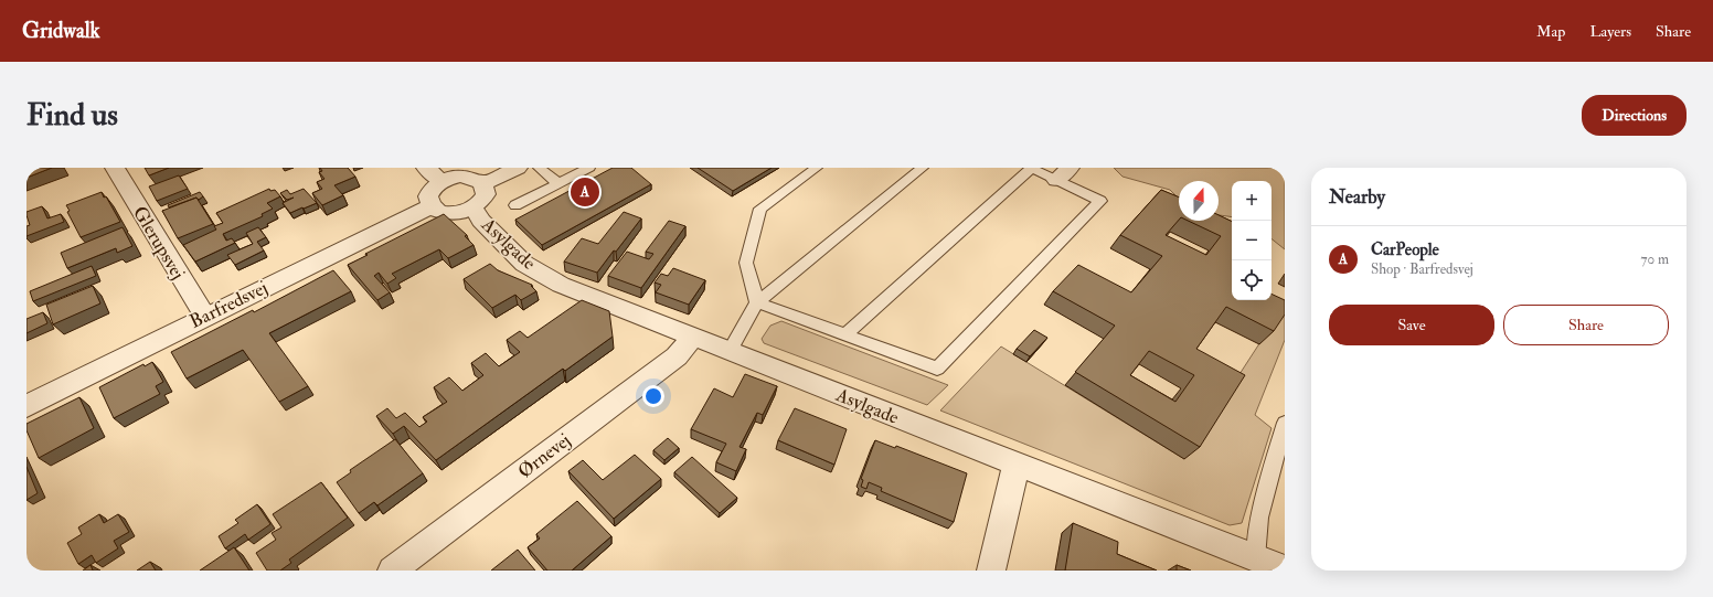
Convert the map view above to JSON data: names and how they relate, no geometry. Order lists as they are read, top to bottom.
{
  "streets": {
    "street": [
      "Glerupsvej",
      "Asylgade",
      "Barfredsvej",
      "Ørnevej"
    ]
  },
  "crossings": [
    ["Glerupsvej", "Barfredsvej"],
    ["Asylgade", "Barfredsvej"],
    ["Asylgade", "Ørnevej"]
  ],
  "north": "top",
  "page": {
    "header": "Gridwalk",
    "nav": ["Map", "Layers", "Share"],
    "buttons": [
      "Directions",
      ["Save", "Share"]
    ],
    "title": "Find us",
    "heading": "Nearby",
    "pins": "A",
    "map_buttons": ["+", "−"],
    "list": [
      {
        "mark": "A",
        "name": "CarPeople",
        "note": "Shop · Barfredsvej",
        "value": "70 m"
      }
    ]
  }
}
